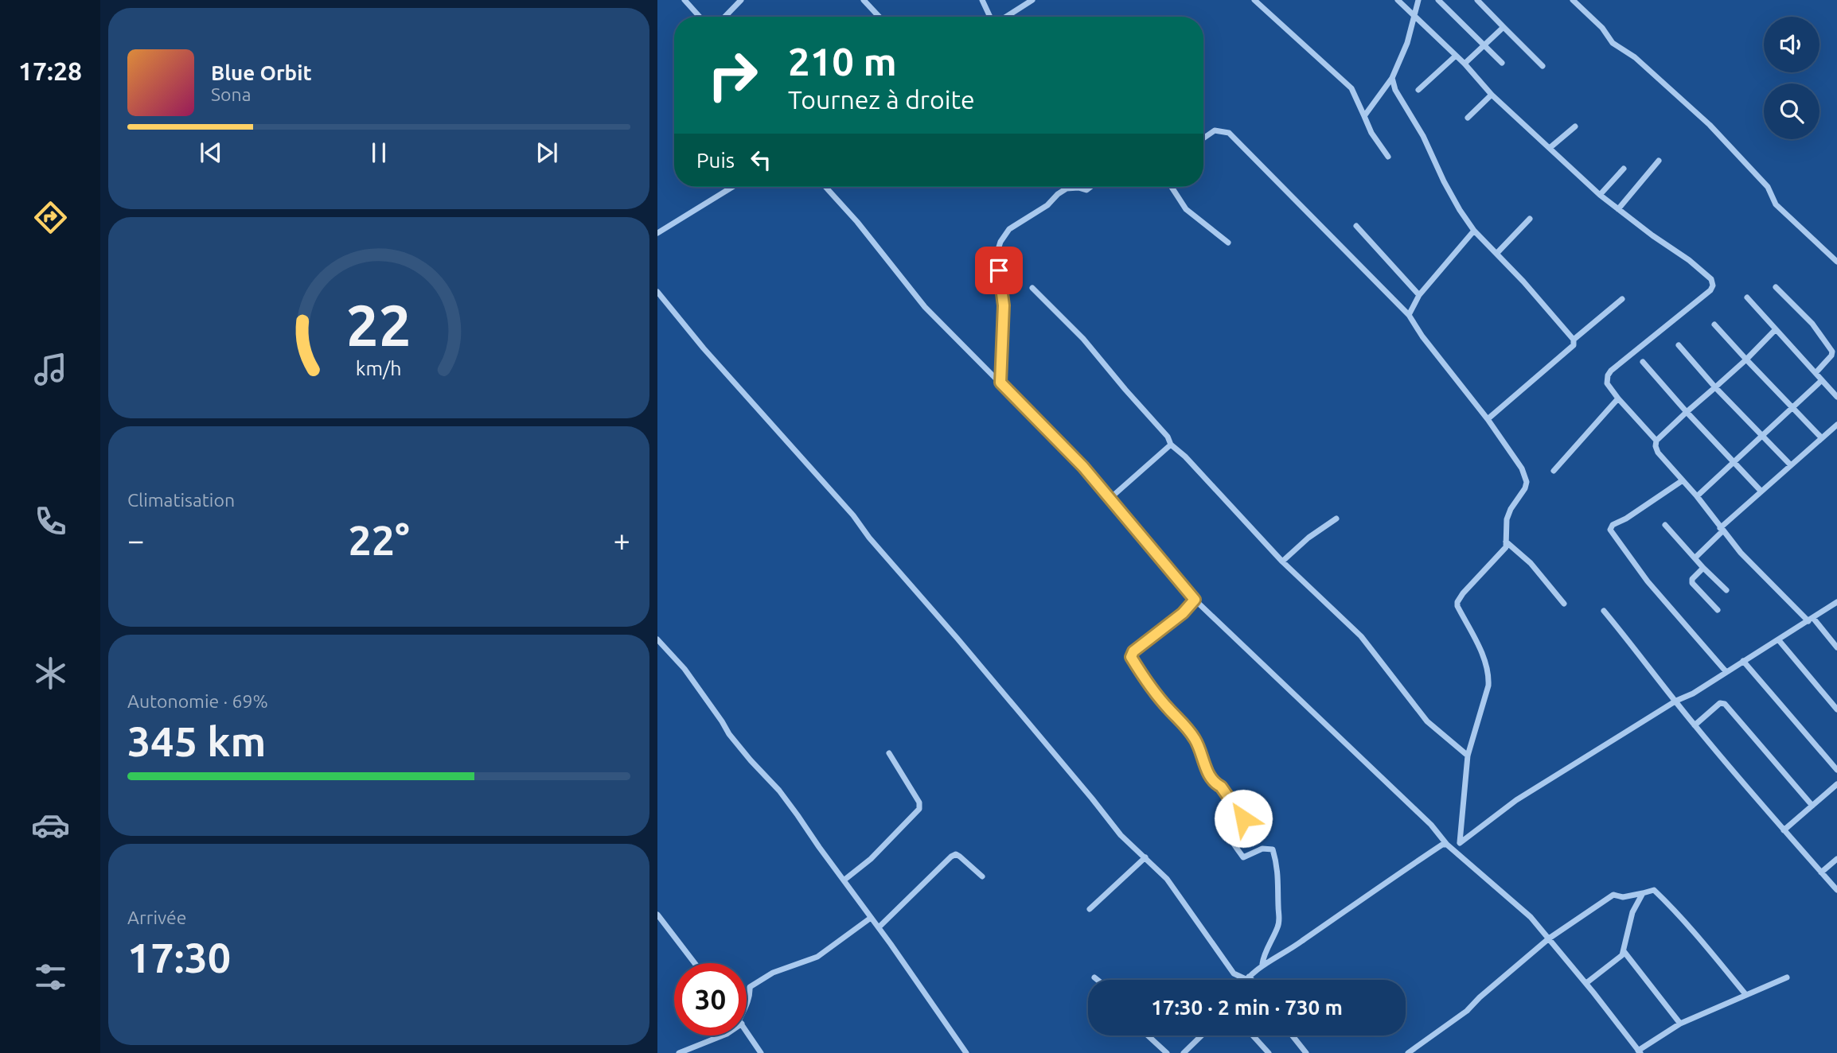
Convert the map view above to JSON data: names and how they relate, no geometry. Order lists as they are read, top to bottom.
{
  "page": {
    "tabs": "17:28",
    "turn": ["210 m", "Tournez à droite"],
    "song": ["Blue Orbit", "Sona"],
    "then": "Puis",
    "tile": [
      "Climatisation",
      ["Autonomie · 69%", "345 km"],
      ["Arrivée", "17:30"]
    ],
    "heat": ["−", "22°", "+"],
    "limit": "30",
    "trip": "17:30 · 2 min · 730 m",
    "gauge": ["22", "km/h"]
  }
}
